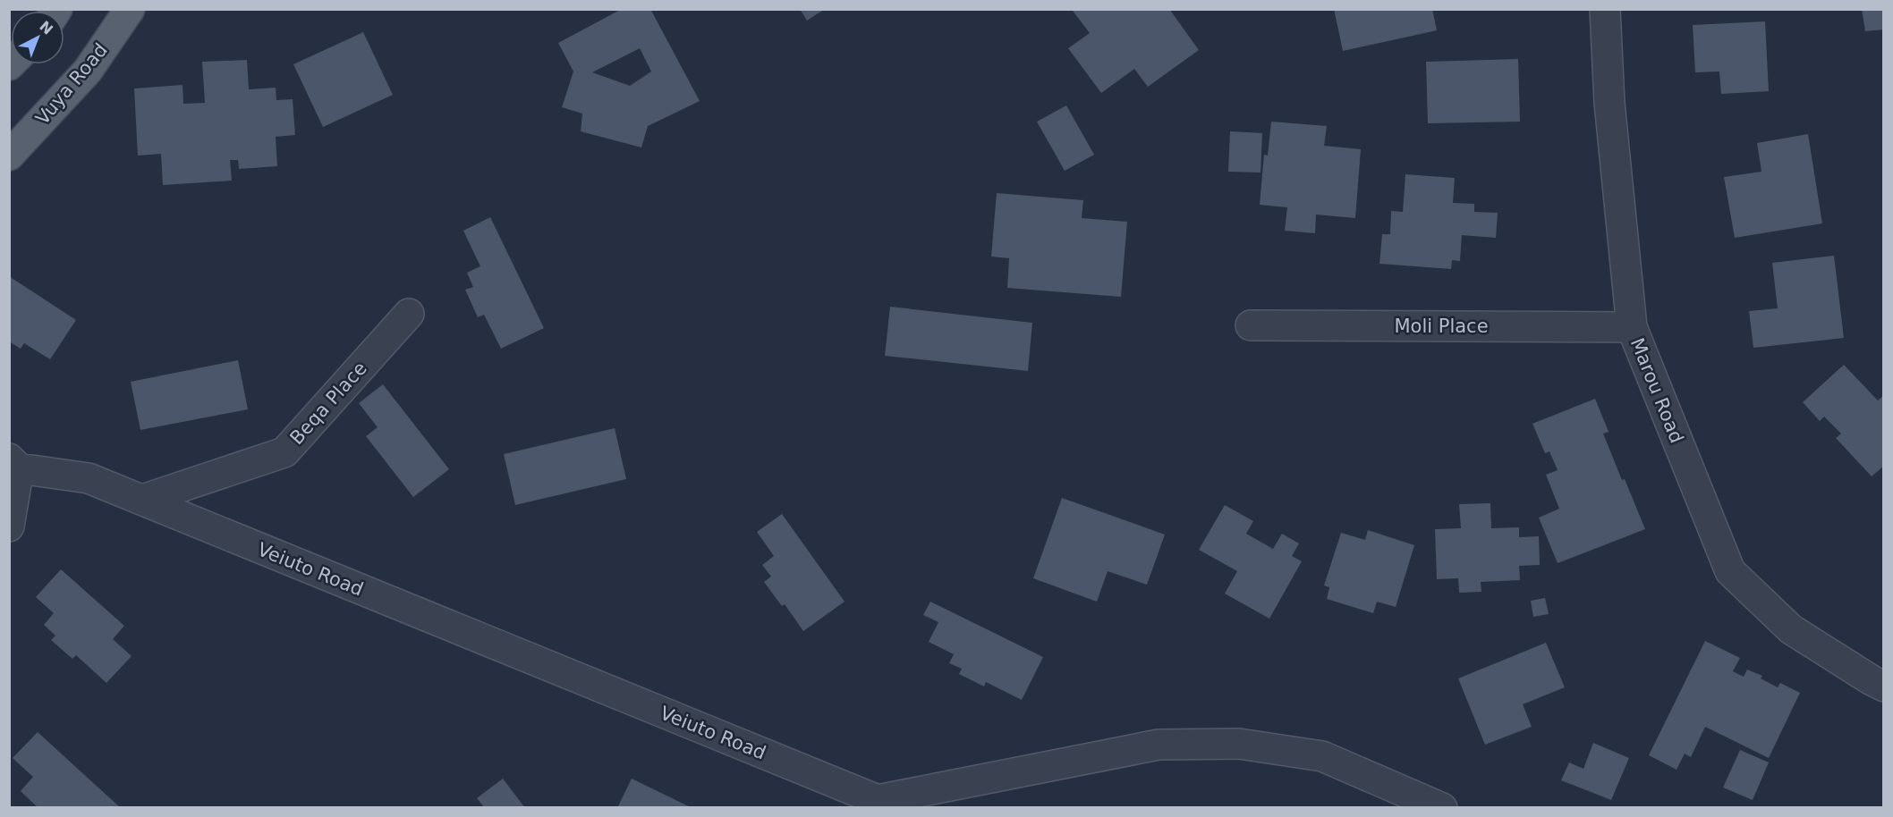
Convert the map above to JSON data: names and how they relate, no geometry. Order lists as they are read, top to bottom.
{
  "streets": {
    "main road": ["Vuya Road"],
    "street": [
      "Moli Place",
      "Marou Road",
      "Beqa Place",
      "Veiuto Road"
    ]
  },
  "crossings": [
    ["Moli Place", "Marou Road"],
    ["Beqa Place", "Veiuto Road"]
  ],
  "north": "top right"
}
